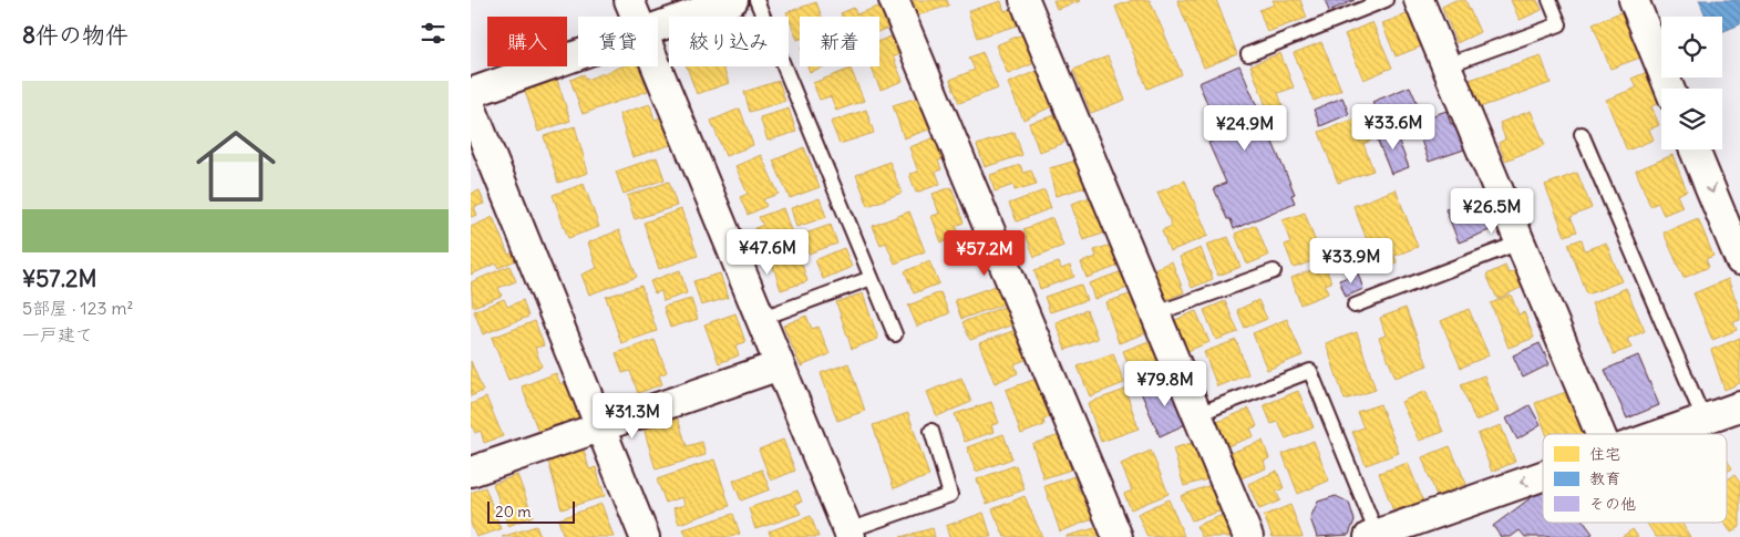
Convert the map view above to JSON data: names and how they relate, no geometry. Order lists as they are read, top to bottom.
{
  "legend": ["住宅", "教育", "その他"],
  "scale_bar": "20 m",
  "page": {
    "heading": "8件の物件",
    "chip": [
      "購入",
      "賃貸",
      "絞り込み",
      "新着"
    ],
    "list": [
      {
        "name": "¥57.2M",
        "note": "5部屋 · 123 m² · 一戸建て"
      }
    ],
    "price": [
      "¥33.6M",
      "¥24.9M",
      "¥26.5M",
      "¥47.6M",
      "¥57.2M",
      "¥33.9M",
      "¥79.8M",
      "¥31.3M"
    ],
    "scale": "20 m"
  }
}
